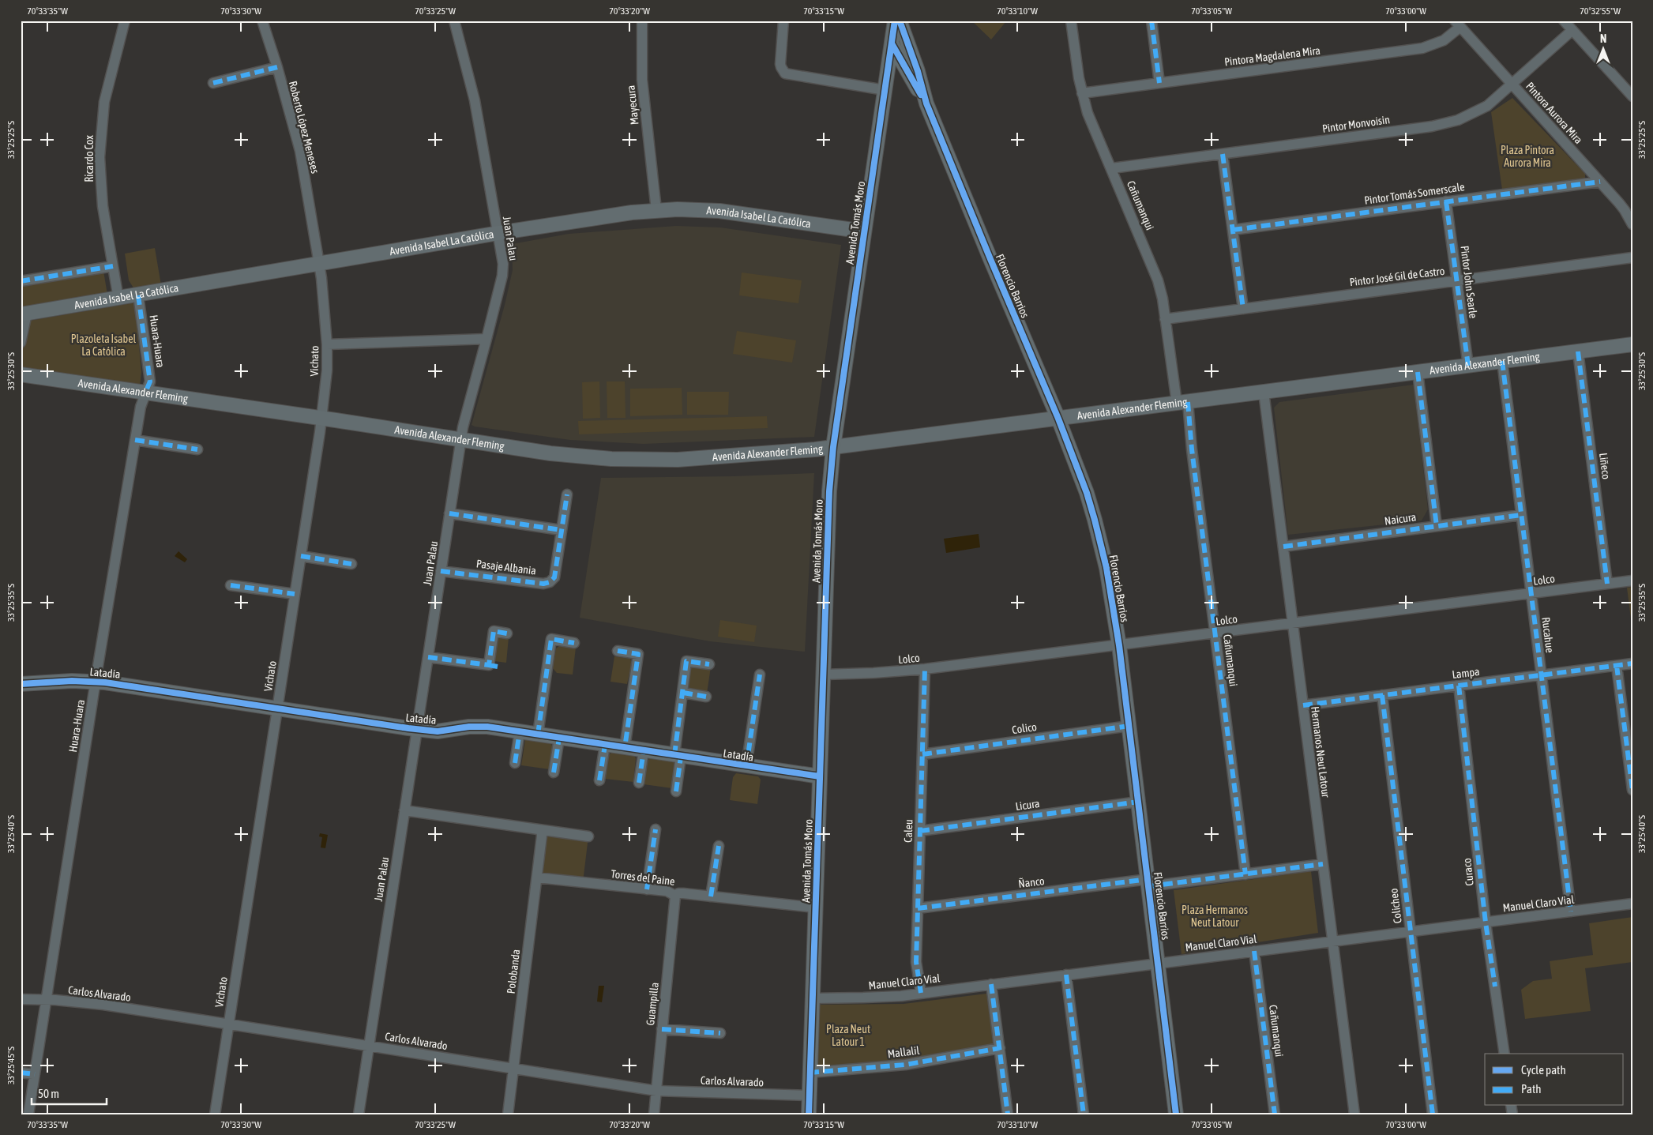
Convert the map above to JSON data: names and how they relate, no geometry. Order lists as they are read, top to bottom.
{
  "streets": {
    "main road": [
      "Avenida Isabel La Católica",
      "Avenida Tomás Moro",
      "Florencio Barrios",
      "Avenida Alexander Fleming",
      "Latadía"
    ],
    "street": [
      "Pintora Magdalena Mira",
      "Mayecura",
      "Pintora Aurora Mira",
      "Pintor Monvoisin",
      "Roberto López Meneses",
      "Ricardo Cox",
      "Pintor Tomás Somerscale",
      "Cañumanqui",
      "Juan Palau",
      "Pintor José Gil de Castro",
      "Pintor John Searle",
      "Huara-Huara",
      "Vichato",
      "Liñeco",
      "Naicura",
      "Pasaje Albania",
      "Lolco",
      "Rucahue",
      "Lampa",
      "Colico",
      "Hermanos Neut Latour",
      "Licura",
      "Caleu",
      "Curaco",
      "Torres del Paine",
      "Ñanco",
      "Manuel Claro Vial",
      "Colicheo",
      "Polobanda",
      "Carlos Alvarado",
      "Guampilla",
      "Mallalil"
    ]
  },
  "crossings": [
    ["Pintora Magdalena Mira", "Pintora Aurora Mira"],
    ["Pintora Magdalena Mira", "Cañumanqui"],
    ["Mayecura", "Avenida Isabel La Católica"],
    ["Pintora Aurora Mira", "Pintor Monvoisin"],
    ["Pintora Aurora Mira", "Pintor Tomás Somerscale"],
    ["Pintor Monvoisin", "Cañumanqui"],
    ["Roberto López Meneses", "Avenida Isabel La Católica"],
    ["Roberto López Meneses", "Vichato"],
    ["Ricardo Cox", "Avenida Isabel La Católica"],
    ["Pintor Tomás Somerscale", "Pintor John Searle"],
    ["Cañumanqui", "Pintor José Gil de Castro"],
    ["Cañumanqui", "Avenida Alexander Fleming"],
    ["Cañumanqui", "Lolco"],
    ["Cañumanqui", "Ñanco"],
    ["Cañumanqui", "Manuel Claro Vial"],
    ["Avenida Isabel La Católica", "Avenida Tomás Moro"],
    ["Avenida Isabel La Católica", "Juan Palau"],
    ["Avenida Isabel La Católica", "Huara-Huara"],
    ["Avenida Isabel La Católica", "Vichato"],
    ["Avenida Tomás Moro", "Florencio Barrios"],
    ["Avenida Tomás Moro", "Avenida Alexander Fleming"],
    ["Avenida Tomás Moro", "Lolco"],
    ["Avenida Tomás Moro", "Latadía"],
    ["Avenida Tomás Moro", "Torres del Paine"],
    ["Avenida Tomás Moro", "Manuel Claro Vial"],
    ["Avenida Tomás Moro", "Carlos Alvarado"],
    ["Avenida Tomás Moro", "Mallalil"],
    ["Juan Palau", "Avenida Alexander Fleming"],
    ["Juan Palau", "Pasaje Albania"],
    ["Juan Palau", "Latadía"],
    ["Juan Palau", "Carlos Alvarado"],
    ["Pintor José Gil de Castro", "Pintor John Searle"],
    ["Pintor John Searle", "Avenida Alexander Fleming"],
    ["Florencio Barrios", "Avenida Alexander Fleming"],
    ["Florencio Barrios", "Lolco"],
    ["Florencio Barrios", "Colico"],
    ["Florencio Barrios", "Licura"],
    ["Florencio Barrios", "Ñanco"],
    ["Florencio Barrios", "Manuel Claro Vial"],
    ["Huara-Huara", "Avenida Alexander Fleming"],
    ["Huara-Huara", "Latadía"],
    ["Huara-Huara", "Carlos Alvarado"],
    ["Vichato", "Avenida Alexander Fleming"],
    ["Vichato", "Latadía"],
    ["Vichato", "Carlos Alvarado"],
    ["Avenida Alexander Fleming", "Liñeco"],
    ["Avenida Alexander Fleming", "Rucahue"],
    ["Avenida Alexander Fleming", "Hermanos Neut Latour"],
    ["Liñeco", "Lolco"],
    ["Naicura", "Rucahue"],
    ["Naicura", "Hermanos Neut Latour"],
    ["Lolco", "Rucahue"],
    ["Lolco", "Hermanos Neut Latour"],
    ["Lolco", "Caleu"],
    ["Rucahue", "Lampa"],
    ["Rucahue", "Manuel Claro Vial"],
    ["Lampa", "Hermanos Neut Latour"],
    ["Lampa", "Curaco"],
    ["Lampa", "Colicheo"],
    ["Colico", "Caleu"],
    ["Hermanos Neut Latour", "Ñanco"],
    ["Hermanos Neut Latour", "Manuel Claro Vial"],
    ["Licura", "Caleu"],
    ["Caleu", "Ñanco"],
    ["Caleu", "Manuel Claro Vial"],
    ["Curaco", "Manuel Claro Vial"],
    ["Torres del Paine", "Polobanda"],
    ["Torres del Paine", "Guampilla"],
    ["Manuel Claro Vial", "Colicheo"],
    ["Polobanda", "Carlos Alvarado"],
    ["Carlos Alvarado", "Guampilla"]
  ],
  "parks": [
    "Plaza Pintora Aurora Mira",
    "Plazoleta Isabel La Católica",
    "Plaza Hermanos Neut Latour",
    "Plaza Neut Latour 1"
  ],
  "legend": ["Cycle path", "Path"],
  "scale_bar": "50 m",
  "north": "top",
  "coordinates": [
    "70°33'35\"W",
    "70°33'30\"W",
    "70°33'25\"W",
    "70°33'20\"W",
    "70°33'15\"W",
    "70°33'10\"W",
    "70°33'05\"W",
    "70°33'00\"W",
    "70°32'55\"W",
    "33°25'25\"S",
    "33°25'30\"S",
    "33°25'35\"S",
    "33°25'40\"S",
    "33°25'45\"S"
  ]
}
